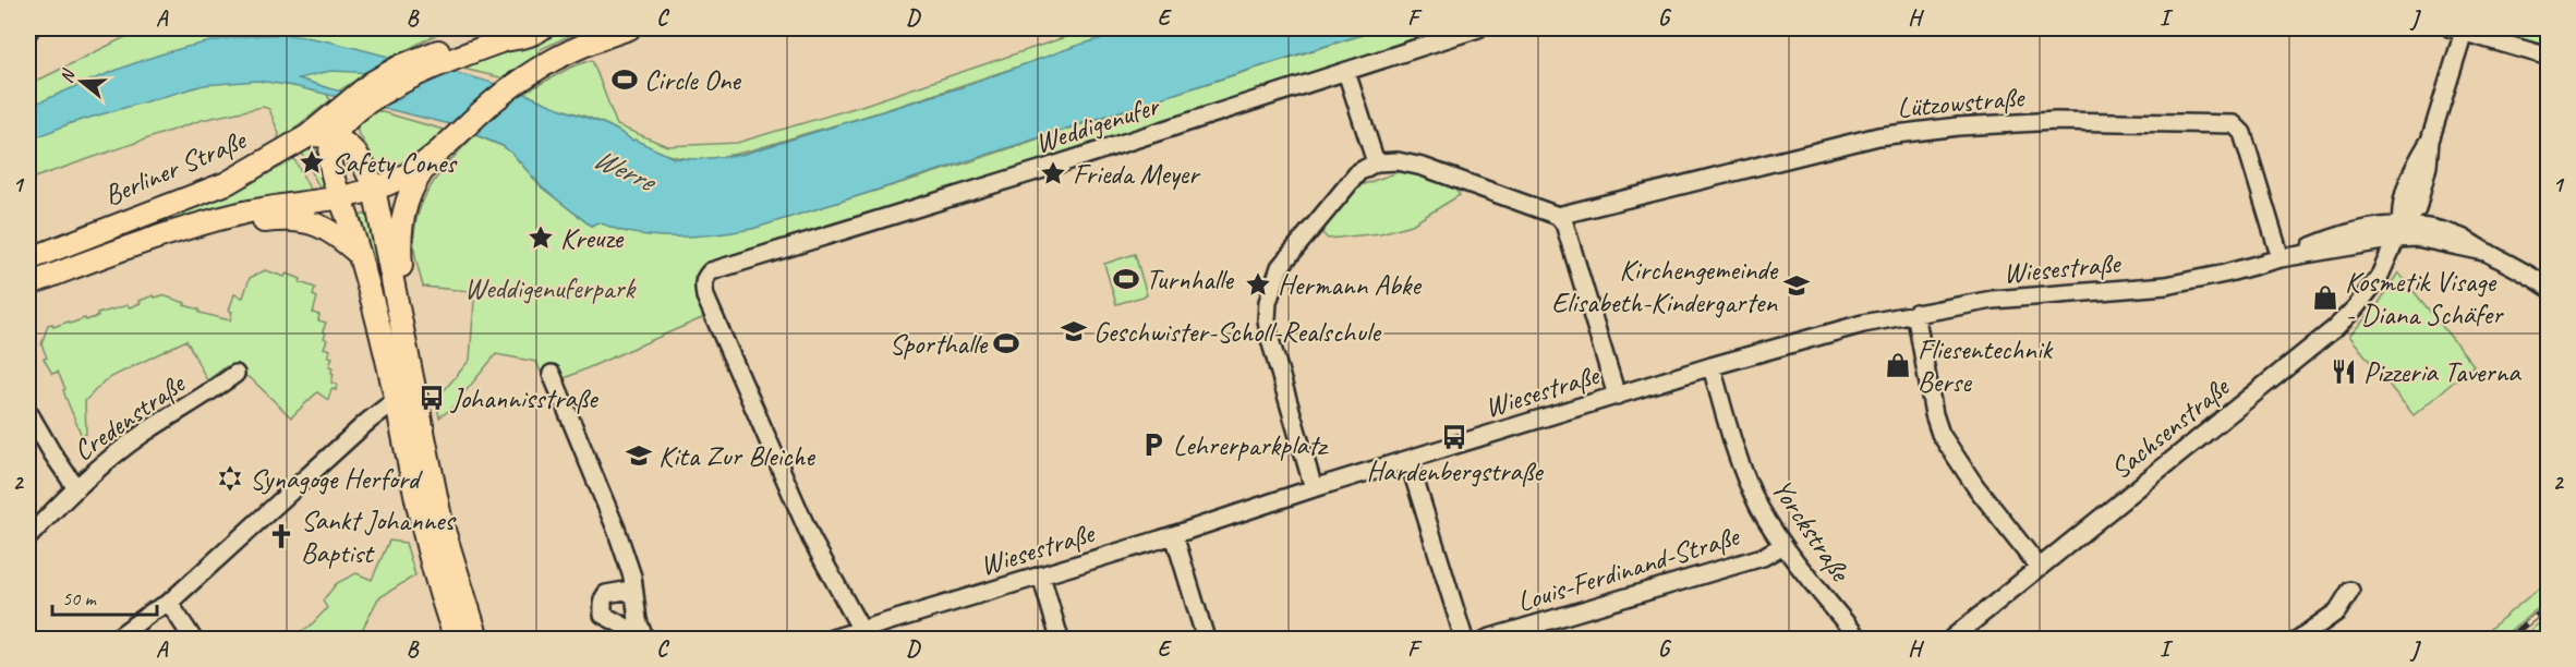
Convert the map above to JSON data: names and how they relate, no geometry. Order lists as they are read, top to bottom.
{
  "streets": {
    "main road": ["Berliner Straße"],
    "street": [
      "Lützowstraße",
      "Weddigenufer",
      "Wiesestraße",
      "Credenstraße",
      "Sachsenstraße",
      "Yorckstraße",
      "Louis-Ferdinand-Straße"
    ]
  },
  "crossings": [
    ["Lützowstraße", "Wiesestraße"],
    ["Weddigenufer", "Wiesestraße"],
    ["Wiesestraße", "Sachsenstraße"],
    ["Wiesestraße", "Yorckstraße"],
    ["Yorckstraße", "Louis-Ferdinand-Straße"]
  ],
  "water": ["Werre"],
  "parks": ["Weddigenuferpark"],
  "places": {
    "sports": ["Circle One", "Turnhalle", "Sporthalle"],
    "place": [
      "Safety Cones",
      "Frieda Meyer",
      "Kreuze",
      "Hermann Abke"
    ],
    "school or university": ["Kirchengemeinde Elisabeth-Kindergarten", "Geschwister-Scholl-Realschule", "Kita Zur Bleiche"],
    "shop": ["Kosmetik Visage - Diana Schäfer", "Fliesentechnik Berse"],
    "restaurant": ["Pizzeria Taverna"],
    "bus stop": ["Johannisstraße", "Hardenbergstraße"],
    "parking": ["Lehrerparkplatz"],
    "synagogue": ["Synagoge Herford"],
    "church": ["Sankt Johannes Baptist"]
  },
  "scale_bar": "50 m",
  "north": "left",
  "grid": {
    "columns": [
      "A",
      "B",
      "C",
      "D",
      "E",
      "F",
      "G",
      "H",
      "I",
      "J"
    ],
    "rows": ["1", "2"]
  }
}
